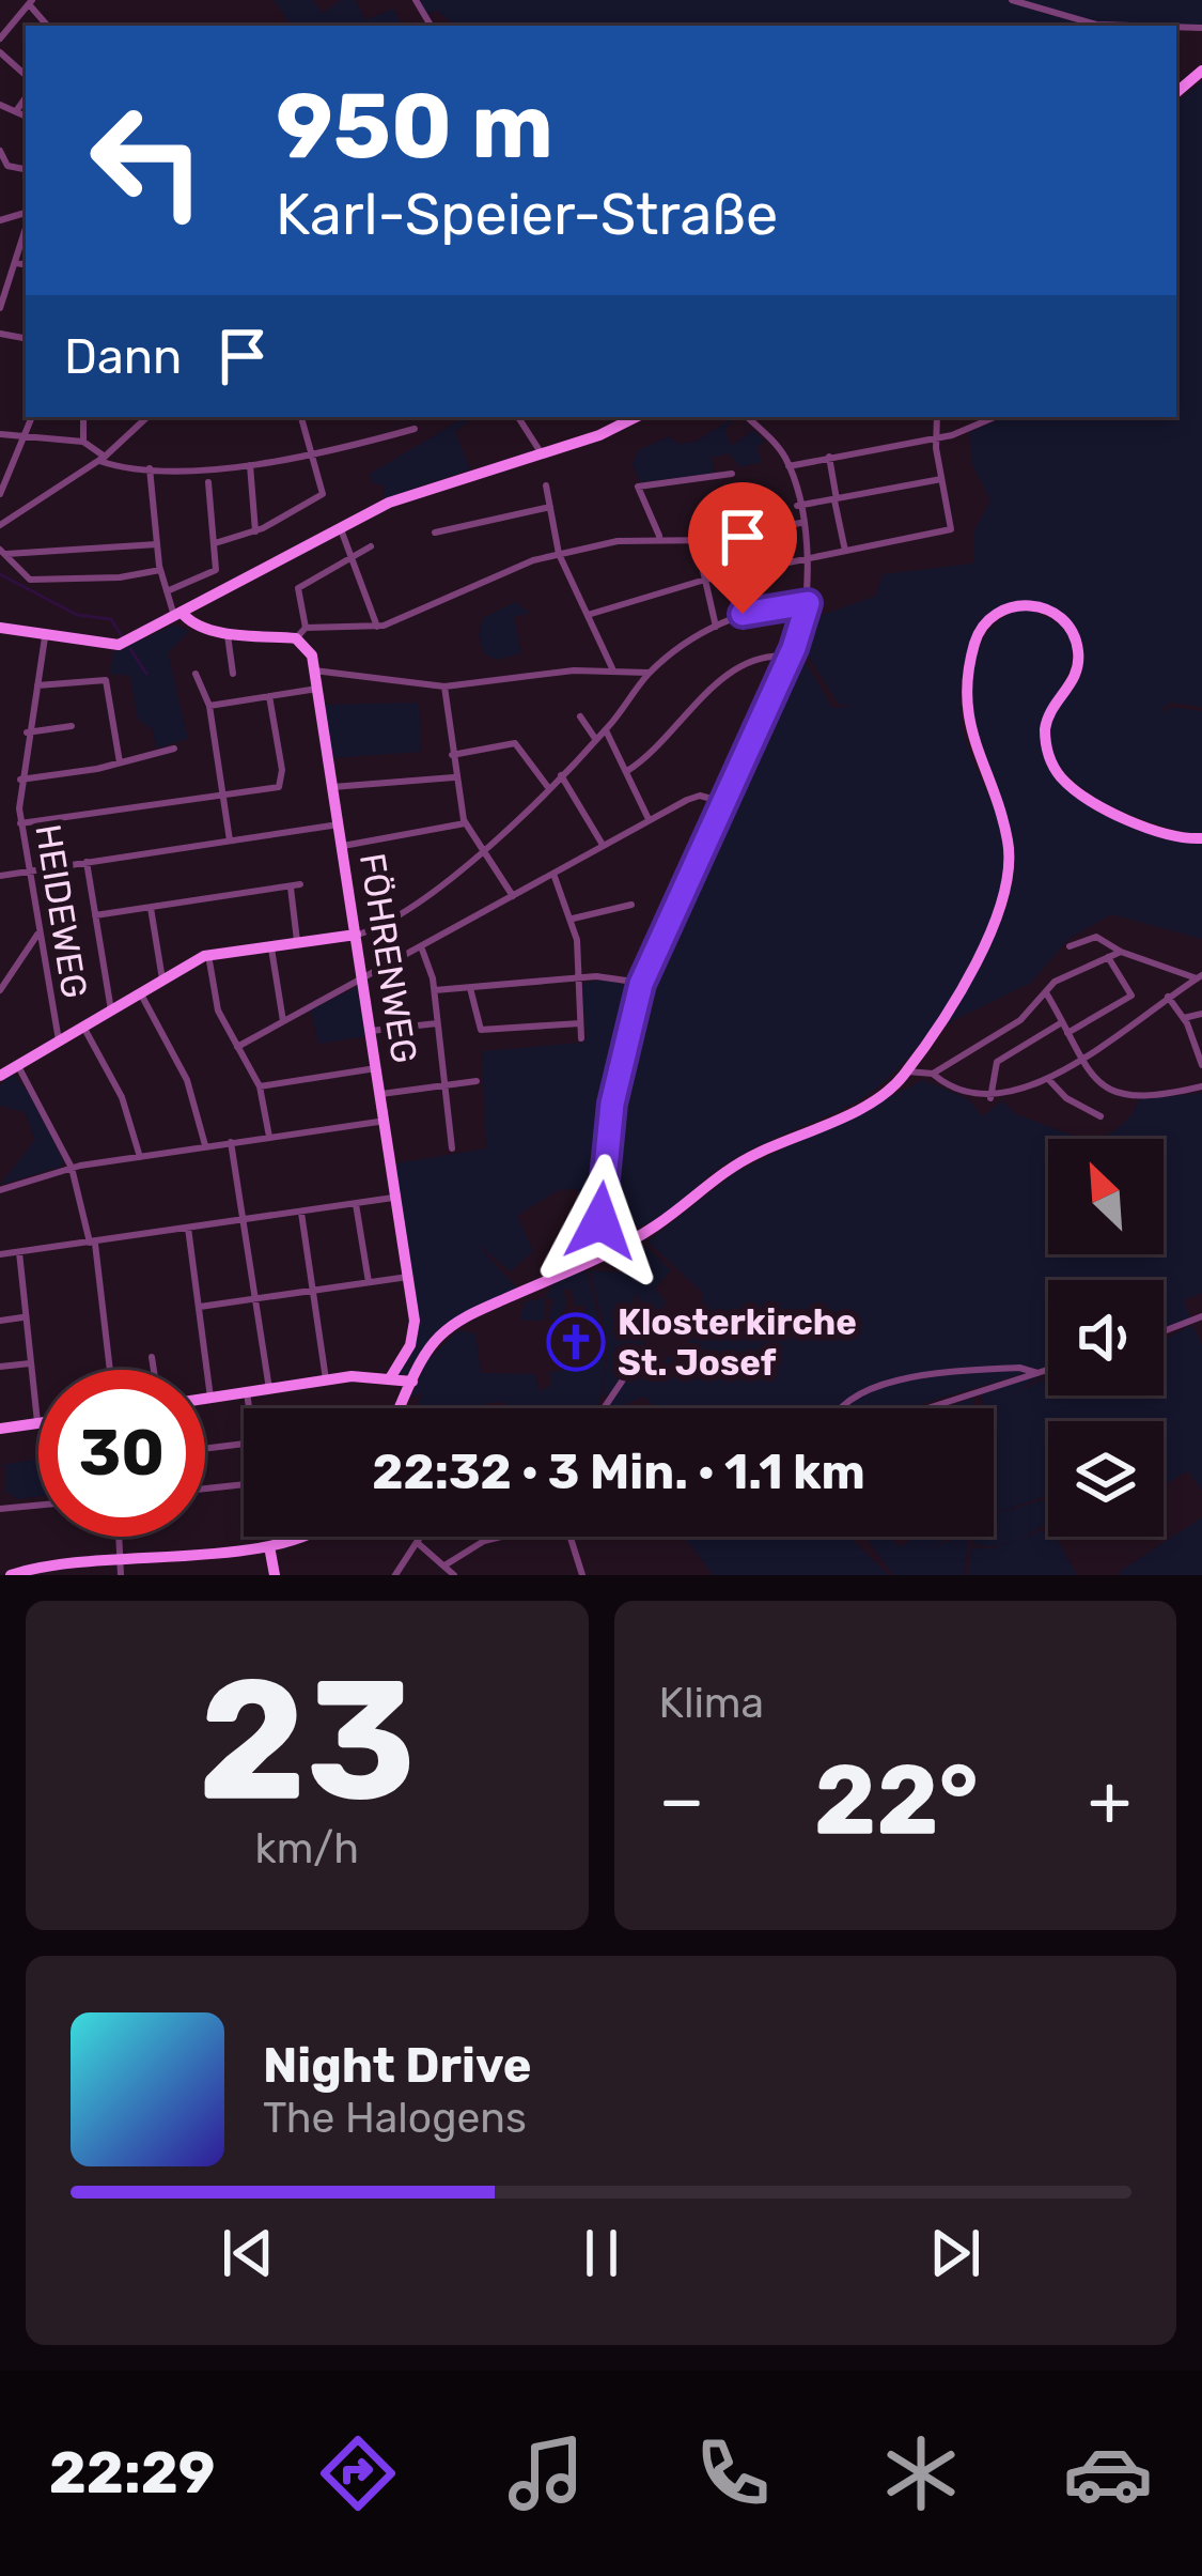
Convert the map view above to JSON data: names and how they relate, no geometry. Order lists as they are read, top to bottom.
{
  "streets": {
    "main road": ["FÖHRENWEG"],
    "street": ["HEIDEWEG"]
  },
  "places": {
    "church": ["Klosterkirche St. Josef"]
  },
  "north": "top left",
  "page": {
    "turn": ["950 m", "Karl-Speier-Straße"],
    "then": "Dann",
    "limit": "30",
    "trip": "22:32 · 3 Min. · 1.1 km",
    "tile": [
      ["23", "km/h"],
      "Klima"
    ],
    "heat": ["−", "22°", "+"],
    "song": ["Night Drive", "The Halogens"],
    "tabs": "22:29"
  }
}
